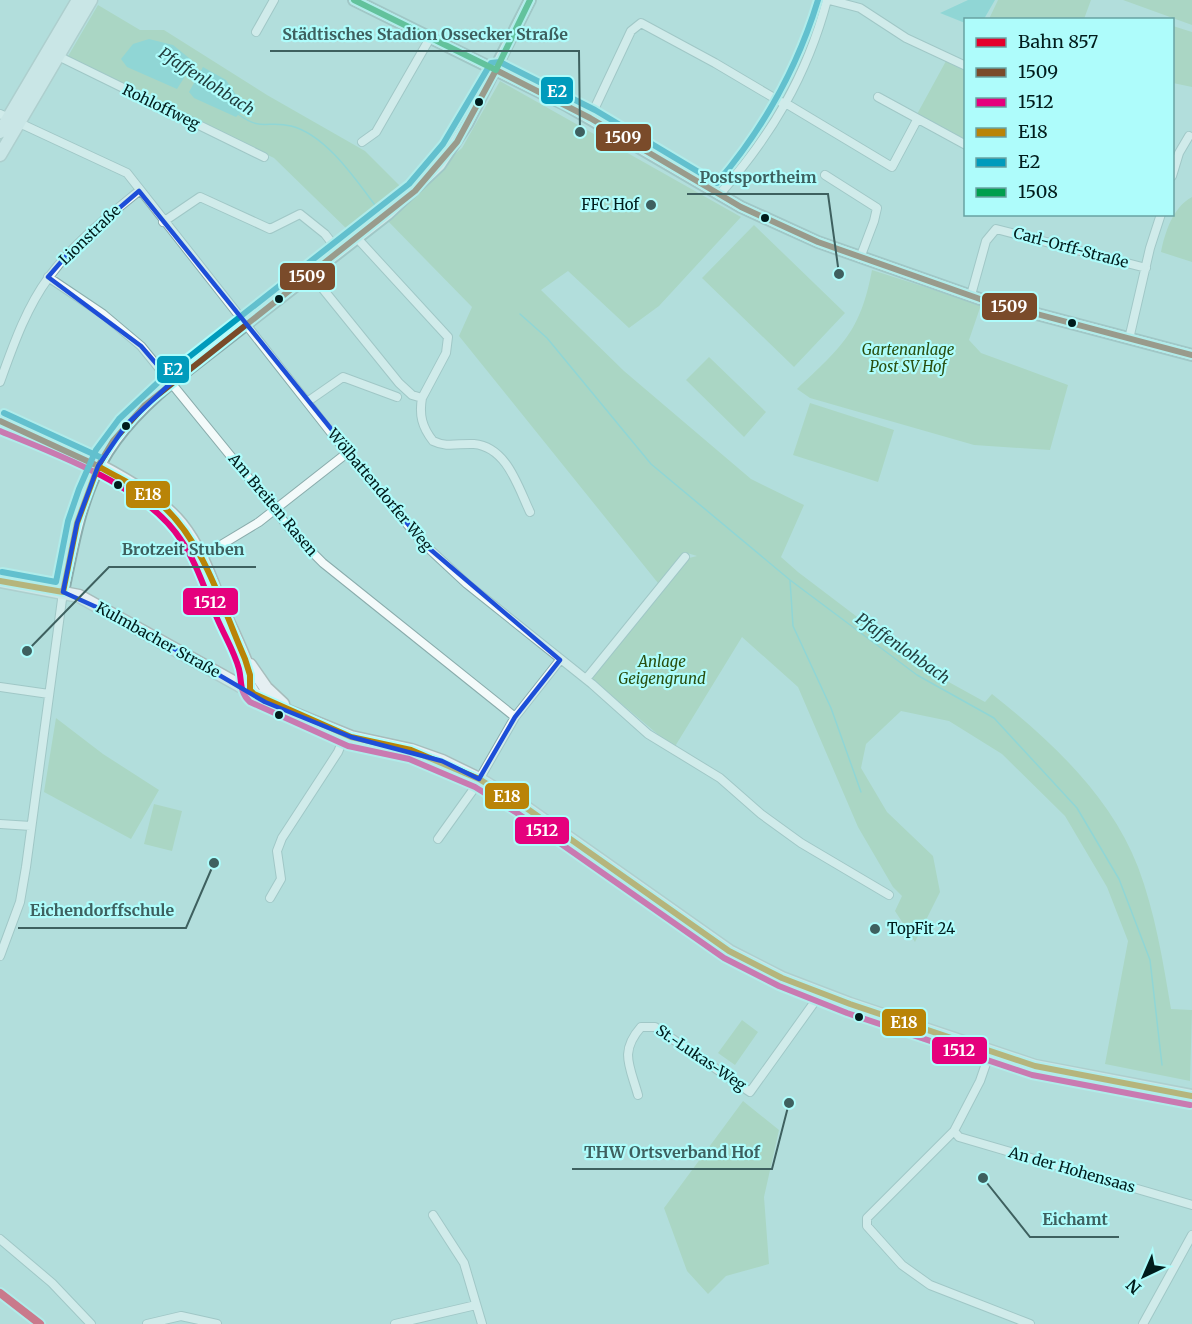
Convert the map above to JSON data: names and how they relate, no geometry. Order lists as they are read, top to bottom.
{
  "streets": {
    "main road": ["Kulmbacher Straße"],
    "street": [
      "Rohloffweg",
      "Lionstraße",
      "Carl-Orff-Straße",
      "Wölbattendorfer Weg",
      "Am Breiten Rasen",
      "St.-Lukas-Weg",
      "An der Hohensaas"
    ]
  },
  "crossings": [
    ["Lionstraße", "Wölbattendorfer Weg"],
    ["Lionstraße", "Am Breiten Rasen"],
    ["Kulmbacher Straße", "St.-Lukas-Weg"]
  ],
  "water": ["Pfaffenlohbach"],
  "parks": ["Gartenanlage Post SV Hof", "Anlage Geigengrund"],
  "places": [
    "Städtisches Stadion Ossecker Straße",
    "FFC Hof",
    "Postsportheim",
    "Brotzeit Stuben",
    "Eichendorffschule",
    "TopFit 24",
    "THW Ortsverband Hof",
    "Eichamt"
  ],
  "lines": [
    "transit line E2",
    "transit line 1508",
    "transit line 1509",
    "transit line 1512",
    "transit line E18",
    "rail line 857"
  ],
  "legend": [
    "Bahn 857",
    "1509",
    "1512",
    "E18",
    "E2",
    "1508"
  ],
  "north": "bottom left"
}
